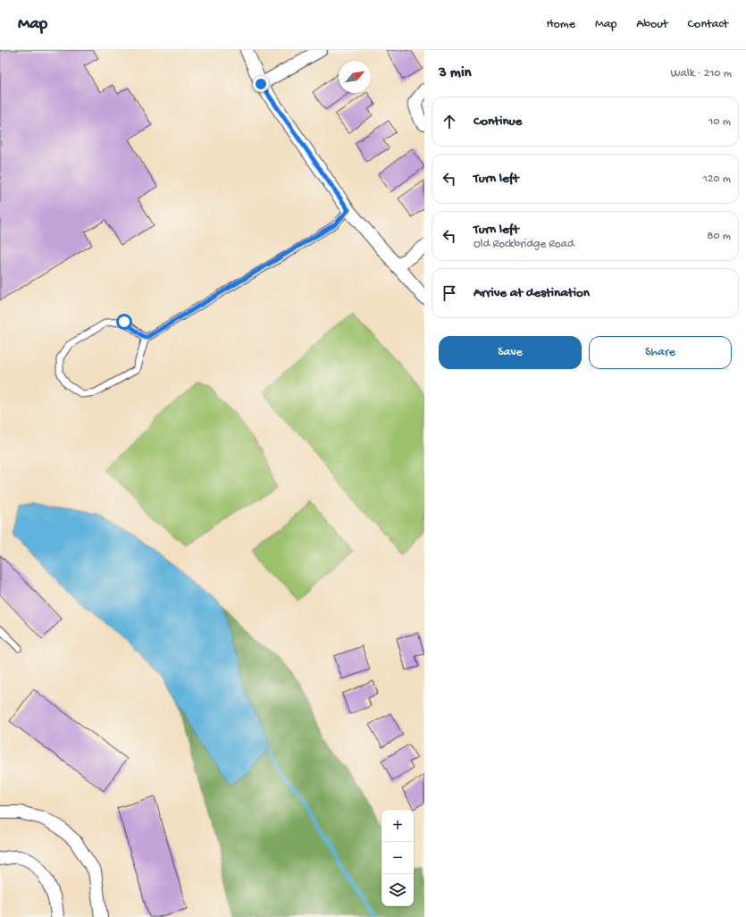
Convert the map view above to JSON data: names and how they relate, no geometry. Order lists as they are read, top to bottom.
{
  "north": "top right",
  "page": {
    "header": "Map",
    "nav": [
      "Home",
      "Map",
      "About",
      "Contact"
    ],
    "heading": ["3 min", "Walk · 210 m"],
    "list": [
      ["Continue", "10 m"],
      ["Turn left", "120 m"],
      ["Turn left", "Old Rockbridge Road", "80 m"],
      "Arrive at destination"
    ],
    "buttons": ["Save", "Share"],
    "map_buttons": ["+", "−"]
  }
}
